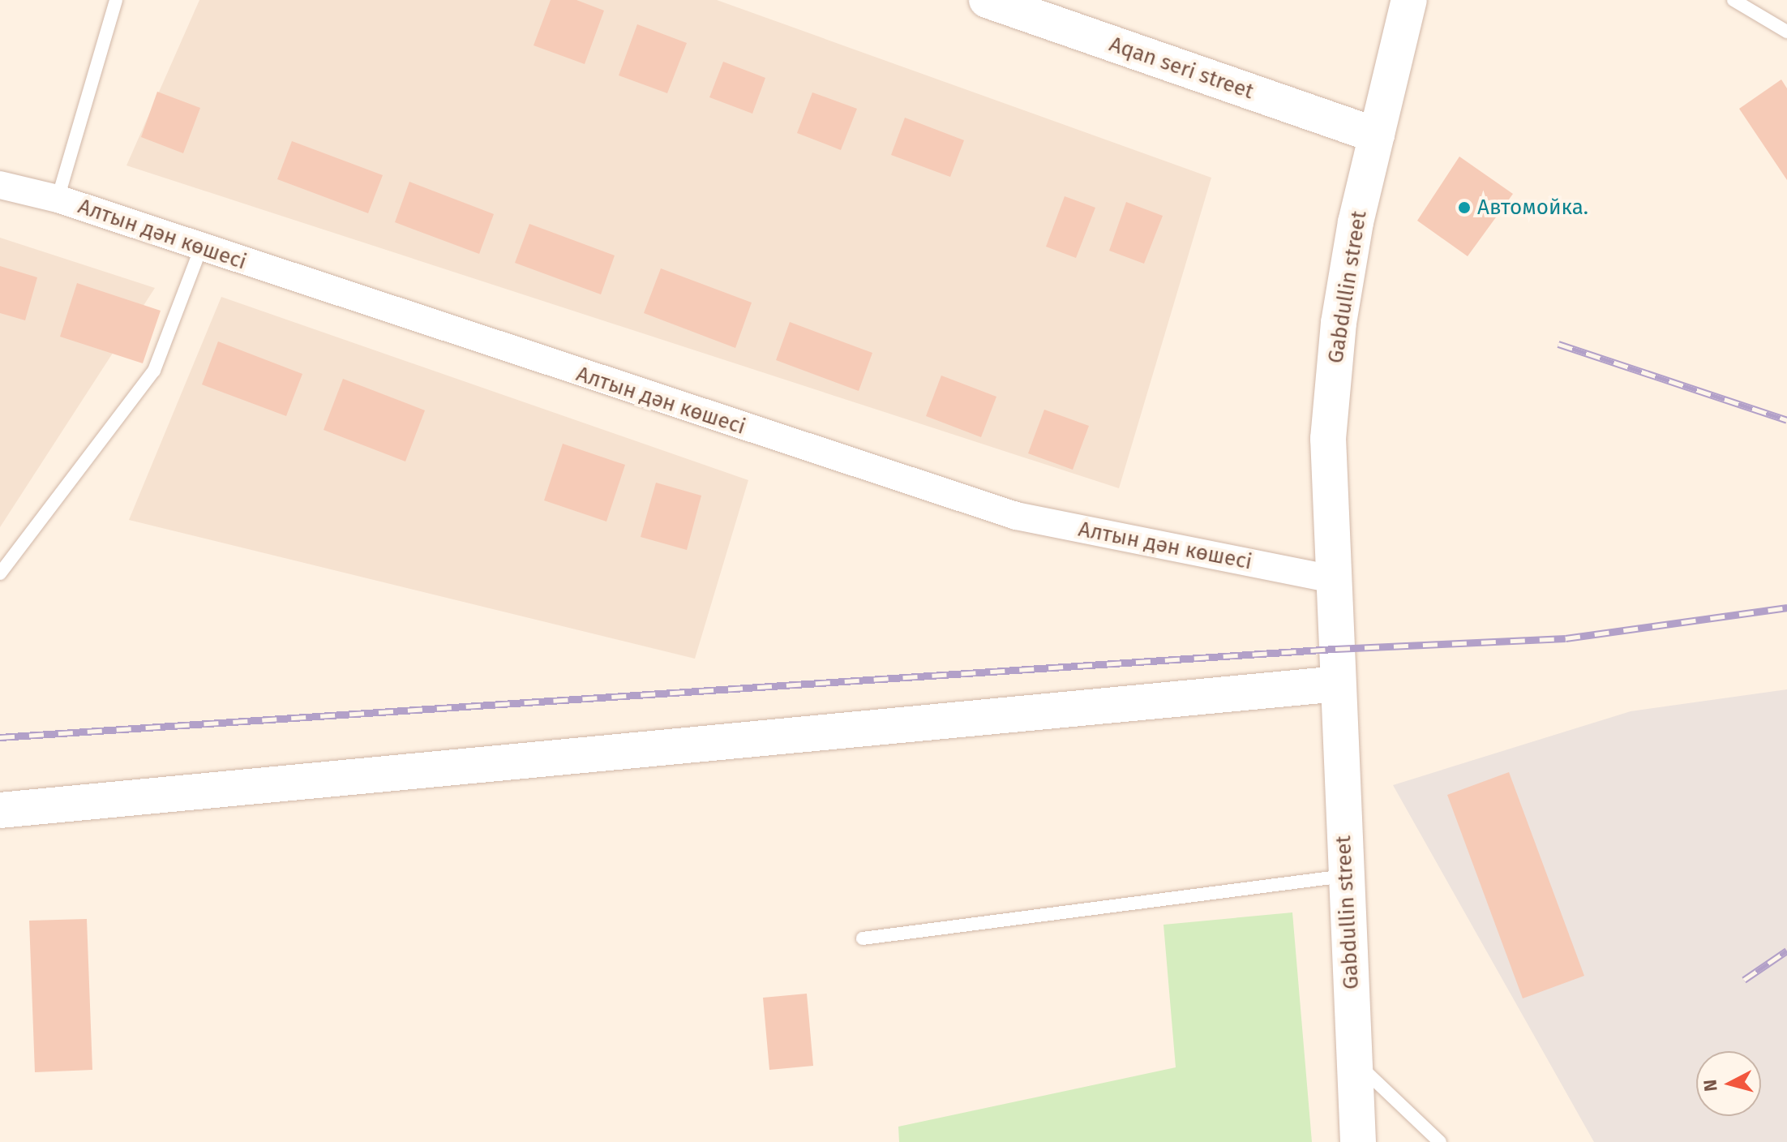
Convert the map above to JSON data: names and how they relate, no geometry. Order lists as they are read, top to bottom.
{
  "streets": {
    "main road": ["Aqan seri street", "Gabdullin street"],
    "street": ["Алтын дән көшесі"]
  },
  "crossings": [
    ["Aqan seri street", "Gabdullin street"],
    ["Алтын дән көшесі", "Gabdullin street"]
  ],
  "places": ["Автомойка."],
  "north": "left"
}
